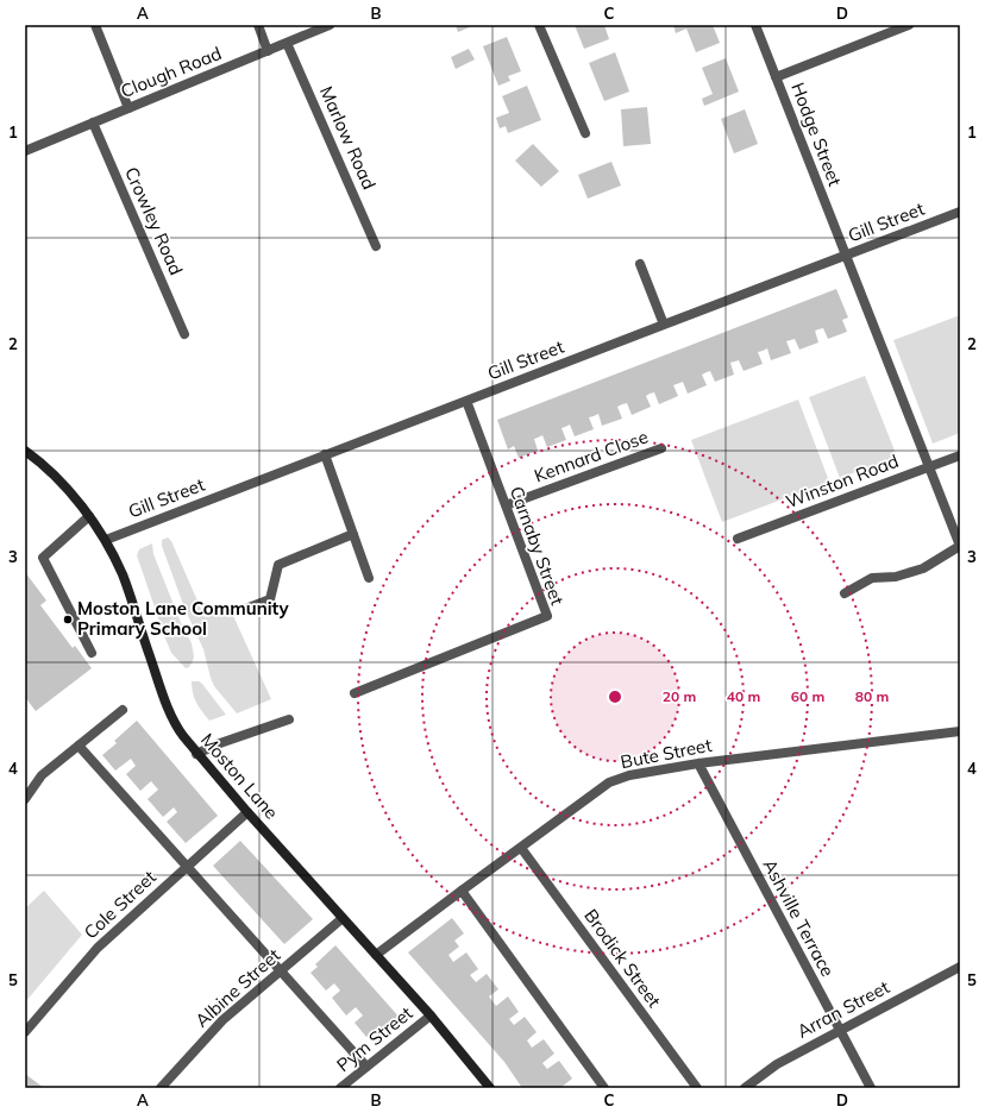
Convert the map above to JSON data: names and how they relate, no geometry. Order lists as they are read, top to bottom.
{
  "streets": {
    "street": [
      "Clough Road",
      "Hodge Street",
      "Marlow Road",
      "Crowley Road",
      "Gill Street",
      "Kennard Close",
      "Winston Road",
      "Carnaby Street",
      "Bute Street",
      "Moston Lane",
      "Cole Street",
      "Ashville Terrace",
      "Brodick Street",
      "Albine Street",
      "Arran Street",
      "Pym Street"
    ]
  },
  "crossings": [
    ["Clough Road", "Marlow Road"],
    ["Clough Road", "Crowley Road"],
    ["Hodge Street", "Gill Street"],
    ["Hodge Street", "Winston Road"],
    ["Gill Street", "Carnaby Street"],
    ["Gill Street", "Moston Lane"],
    ["Kennard Close", "Carnaby Street"],
    ["Bute Street", "Moston Lane"],
    ["Bute Street", "Ashville Terrace"],
    ["Bute Street", "Brodick Street"],
    ["Moston Lane", "Cole Street"],
    ["Moston Lane", "Albine Street"],
    ["Moston Lane", "Pym Street"],
    ["Ashville Terrace", "Arran Street"]
  ],
  "places": ["Moston Lane Community Primary School"],
  "grid": {
    "columns": [
      "A",
      "B",
      "C",
      "D"
    ],
    "rows": [
      "1",
      "2",
      "3",
      "4",
      "5"
    ]
  },
  "rings": [
    "20 m",
    "40 m",
    "60 m",
    "80 m"
  ]
}
